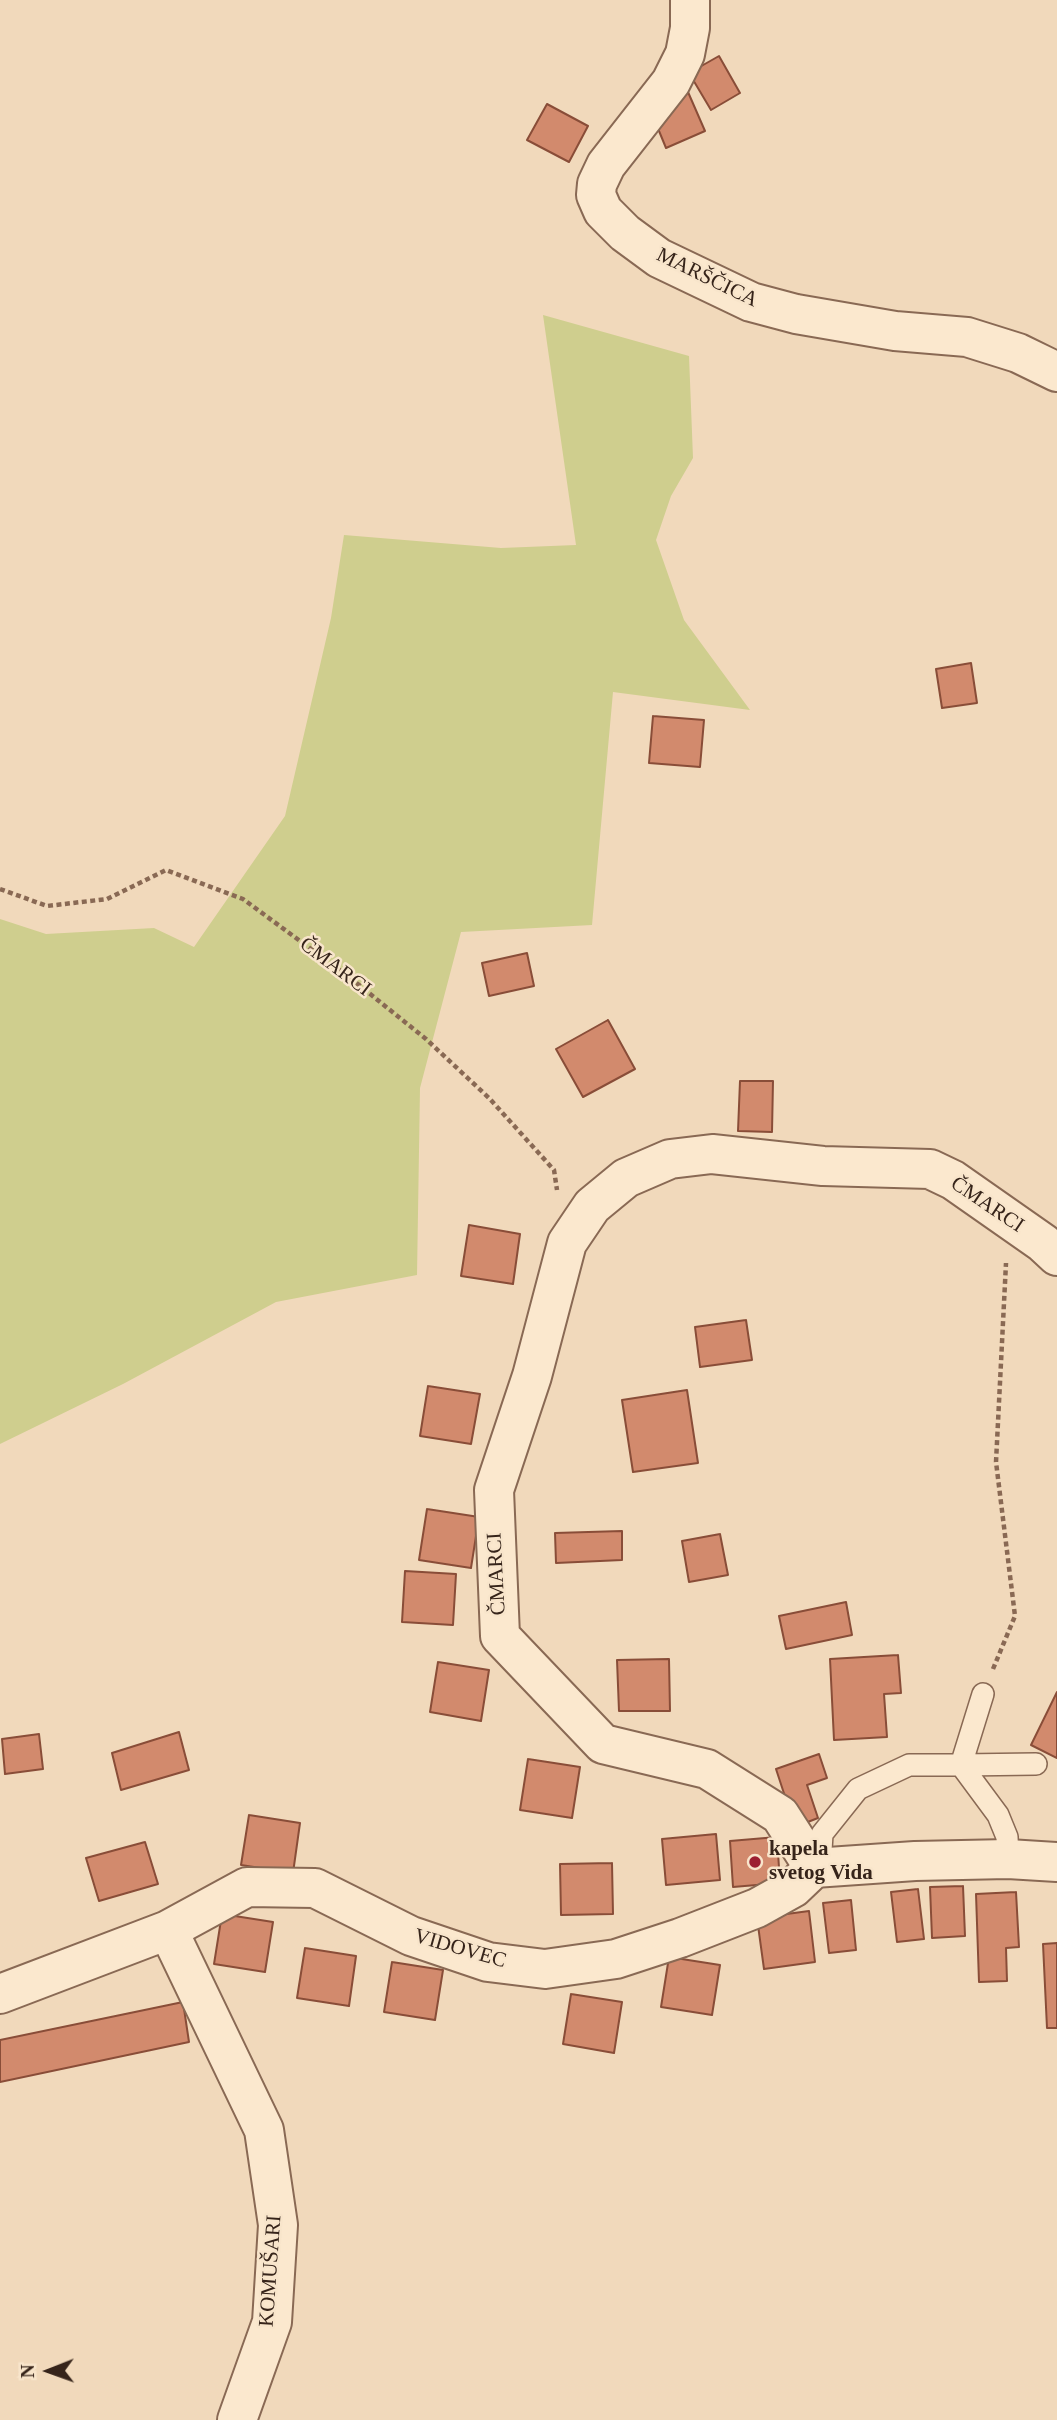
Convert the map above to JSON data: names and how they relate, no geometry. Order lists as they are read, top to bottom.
{
  "streets": {
    "street": [
      "MARŠČICA",
      "ČMARCI",
      "VIDOVEC",
      "KOMUŠARI"
    ]
  },
  "crossings": [
    ["ČMARCI", "VIDOVEC"],
    ["VIDOVEC", "KOMUŠARI"]
  ],
  "places": ["kapela svetog Vida"],
  "north": "left"
}
